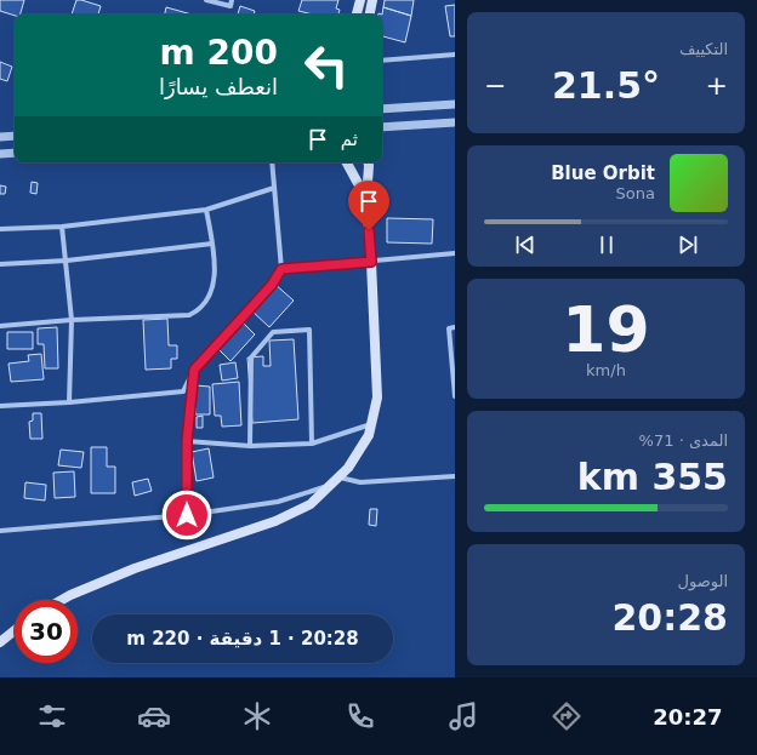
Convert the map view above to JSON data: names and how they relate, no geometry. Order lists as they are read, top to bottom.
{
  "page": {
    "tile": [
      "التكييف",
      ["19", "km/h"],
      ["المدى · 71%", "355 km"],
      ["الوصول", "20:28"]
    ],
    "turn": ["200 m", "انعطف يسارًا"],
    "heat": ["−", "21.5°", "+"],
    "then": "ثم",
    "song": ["Blue Orbit", "Sona"],
    "limit": "30",
    "trip": "20:28 · 1 دقيقة · 220 m",
    "tabs": "20:27"
  }
}
